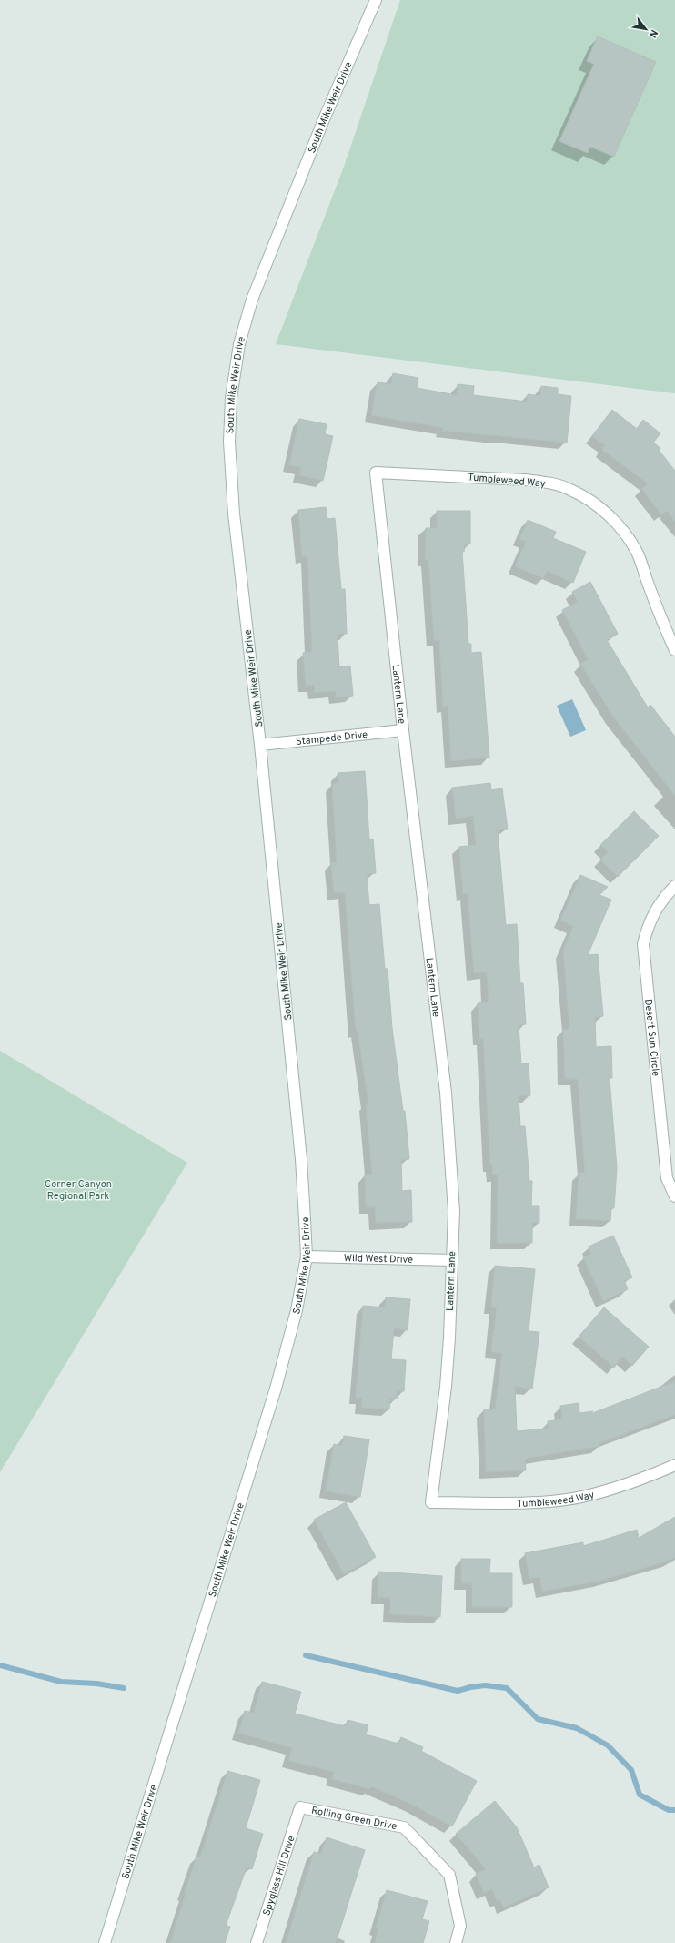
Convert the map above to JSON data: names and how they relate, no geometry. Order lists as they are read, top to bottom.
{
  "streets": {
    "street": [
      "South Mike Weir Drive",
      "Tumbleweed Way",
      "Lantern Lane",
      "Stampede Drive",
      "Desert Sun Circle",
      "Wild West Drive",
      "Rolling Green Drive",
      "Spyglass Hill Drive"
    ]
  },
  "crossings": [
    ["South Mike Weir Drive", "Stampede Drive"],
    ["South Mike Weir Drive", "Wild West Drive"],
    ["Tumbleweed Way", "Lantern Lane"],
    ["Lantern Lane", "Stampede Drive"],
    ["Lantern Lane", "Wild West Drive"],
    ["Rolling Green Drive", "Spyglass Hill Drive"]
  ],
  "parks": ["Corner Canyon Regional Park"],
  "north": "bottom right"
}
